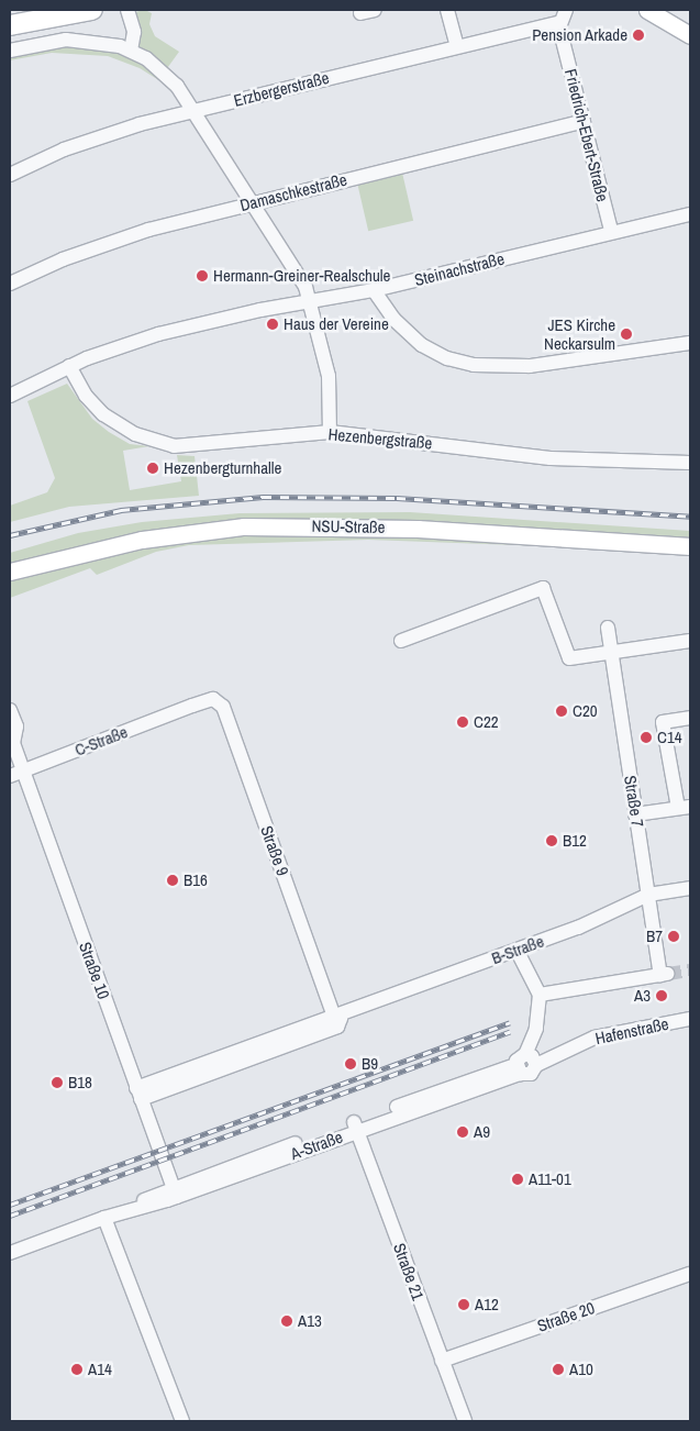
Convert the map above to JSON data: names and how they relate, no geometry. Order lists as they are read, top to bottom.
{
  "streets": {
    "main road": ["NSU-Straße"],
    "street": [
      "Erzbergerstraße",
      "Friedrich-Ebert-Straße",
      "Damaschkestraße",
      "Steinachstraße",
      "Hezenbergstraße",
      "C-Straße",
      "Straße 7",
      "Straße 9",
      "B-Straße",
      "Straße 10",
      "Hafenstraße",
      "A-Straße",
      "Straße 21",
      "Straße 20"
    ]
  },
  "crossings": [
    ["Erzbergerstraße", "Friedrich-Ebert-Straße"],
    ["Friedrich-Ebert-Straße", "Damaschkestraße"],
    ["Friedrich-Ebert-Straße", "Steinachstraße"],
    ["Steinachstraße", "Hezenbergstraße"],
    ["C-Straße", "Straße 9"],
    ["C-Straße", "Straße 10"],
    ["Straße 7", "B-Straße"],
    ["Straße 9", "B-Straße"],
    ["B-Straße", "Straße 10"],
    ["Straße 10", "A-Straße"],
    ["Hafenstraße", "A-Straße"],
    ["A-Straße", "Straße 21"],
    ["Straße 21", "Straße 20"]
  ],
  "places": [
    "Pension Arkade",
    "Hermann-Greiner-Realschule",
    "Haus der Vereine",
    "JES Kirche Neckarsulm",
    "Hezenbergturnhalle",
    "C20",
    "C22",
    "C14",
    "B12",
    "B16",
    "B7",
    "A3",
    "B9",
    "B18",
    "A9",
    "A11-01",
    "A12",
    "A13",
    "A14",
    "A10"
  ]
}
